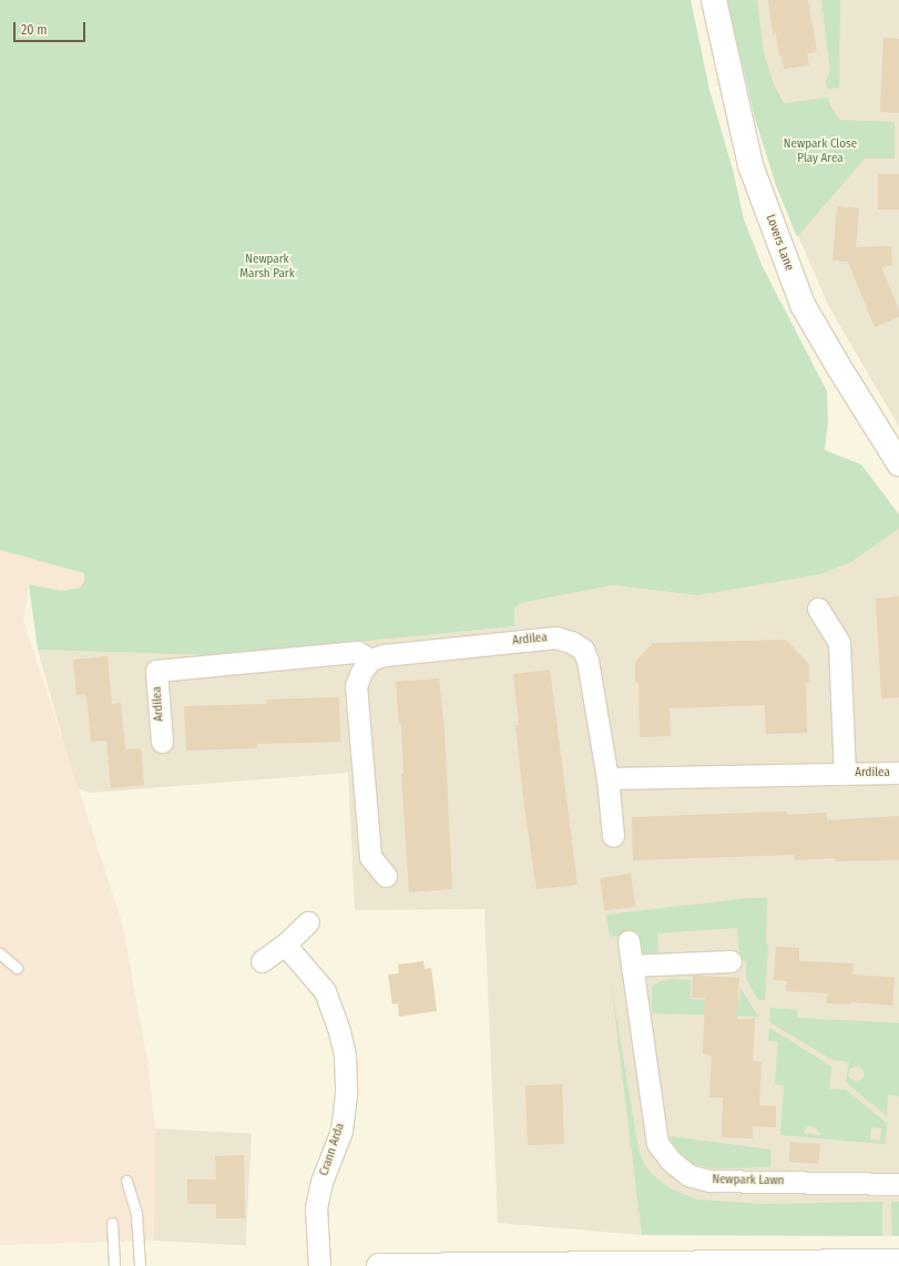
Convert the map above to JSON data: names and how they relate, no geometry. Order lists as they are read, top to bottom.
{
  "streets": {
    "main road": ["Lovers Lane"],
    "street": ["Ardilea", "Crann Arda", "Newpark Lawn"]
  },
  "parks": ["Newpark Close Play Area", "Newpark Marsh Park"],
  "scale_bar": "20 m"
}
